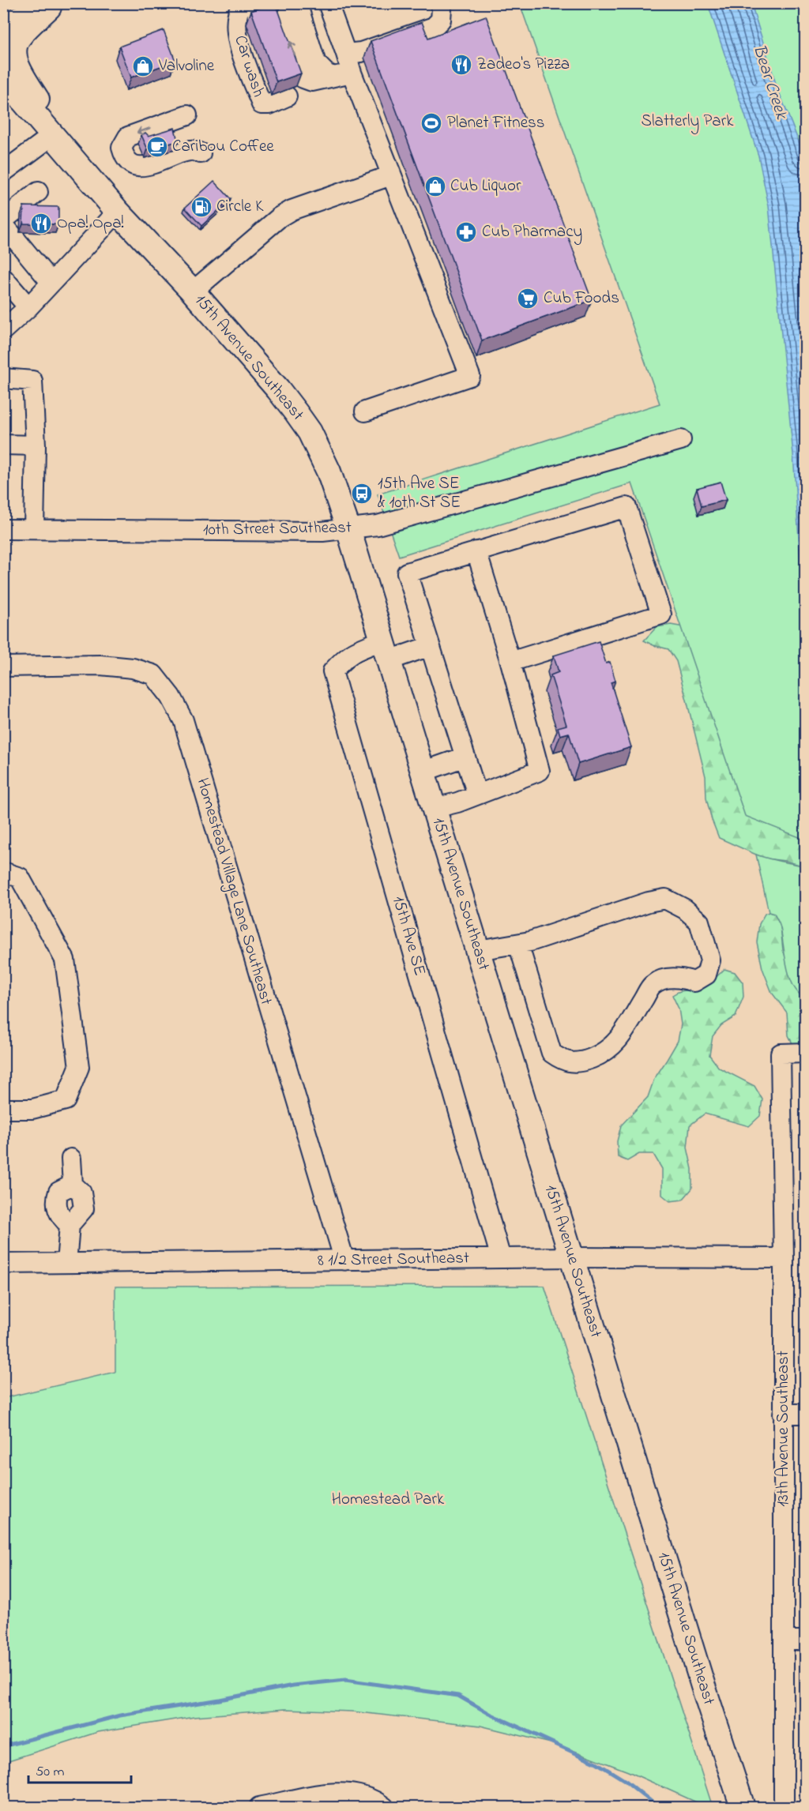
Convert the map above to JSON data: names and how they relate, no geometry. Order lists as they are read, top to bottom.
{
  "streets": {
    "main road": ["15th Avenue Southeast"],
    "street": [
      "Car wash",
      "10th Street Southeast",
      "Homestead Village Lane Southeast",
      "15th Ave SE",
      "8 1/2 Street Southeast",
      "13th Avenue Southeast"
    ]
  },
  "crossings": [
    ["15th Avenue Southeast", "10th Street Southeast"],
    ["15th Avenue Southeast", "15th Ave SE"],
    ["15th Avenue Southeast", "8 1/2 Street Southeast"],
    ["Homestead Village Lane Southeast", "8 1/2 Street Southeast"],
    ["15th Ave SE", "8 1/2 Street Southeast"],
    ["8 1/2 Street Southeast", "13th Avenue Southeast"]
  ],
  "water": ["Bear Creek"],
  "parks": ["Slatterly Park", "Homestead Park"],
  "places": {
    "restaurant": ["Zadeo's Pizza", "Opa! Opa!"],
    "shop": ["Valvoline", "Cub Liquor"],
    "sports": ["Planet Fitness"],
    "cafe": ["Caribou Coffee"],
    "fuel station": ["Circle K"],
    "pharmacy": ["Cub Pharmacy"],
    "supermarket": ["Cub Foods"],
    "bus stop": ["15th Ave SE & 10th St SE"]
  },
  "scale_bar": "50 m"
}
